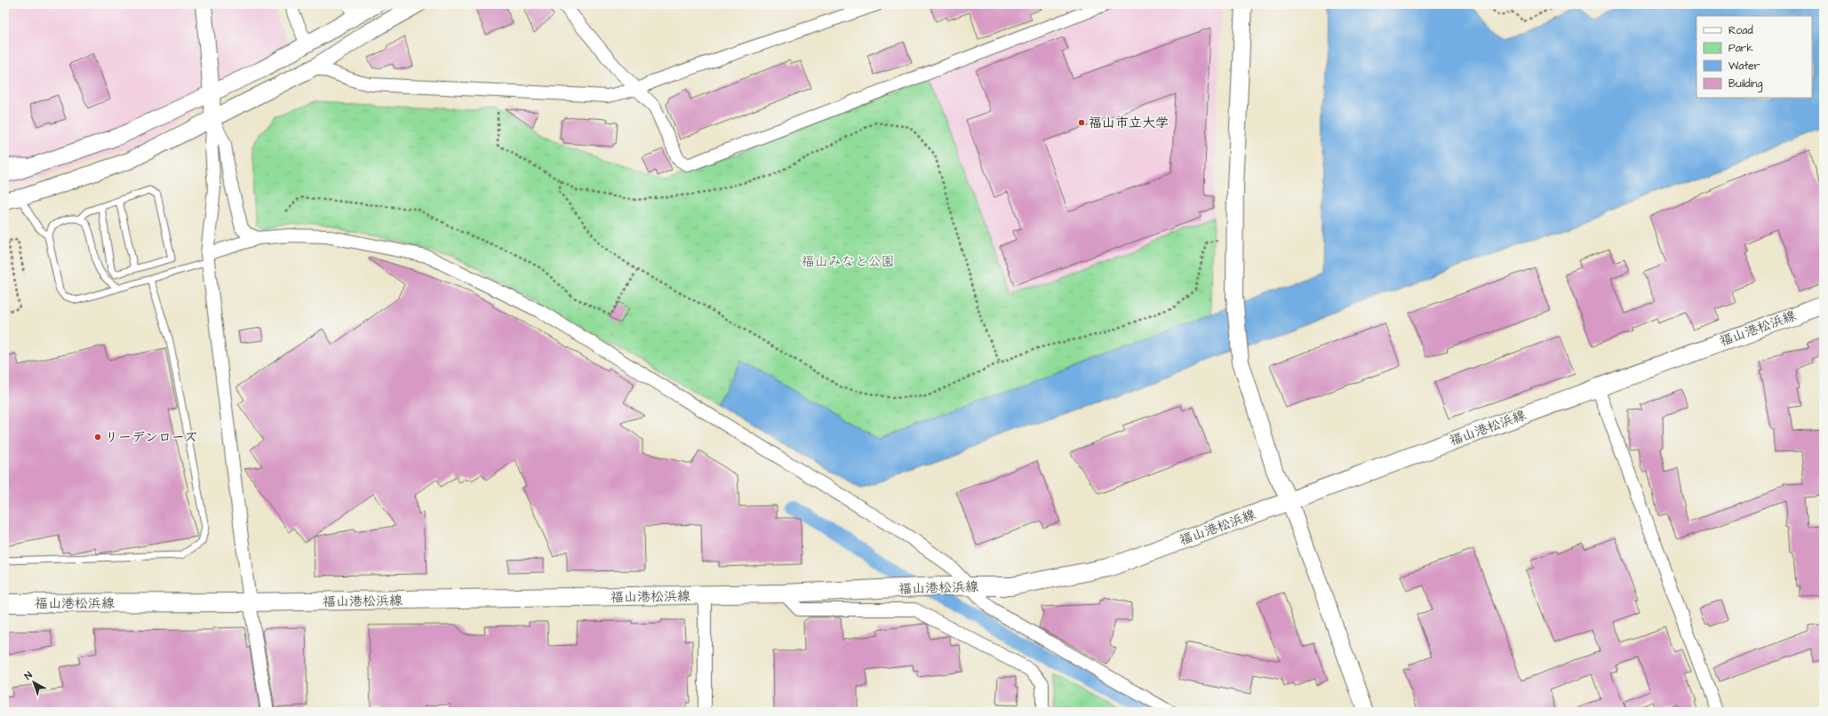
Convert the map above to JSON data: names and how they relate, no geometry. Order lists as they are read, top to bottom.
{
  "streets": {
    "main road": ["福山港松浜線"]
  },
  "parks": ["福山みなと公園"],
  "places": ["福山市立大学", "リーデンローズ"],
  "legend": [
    "Road",
    "Park",
    "Water",
    "Building"
  ],
  "north": "top left"
}
